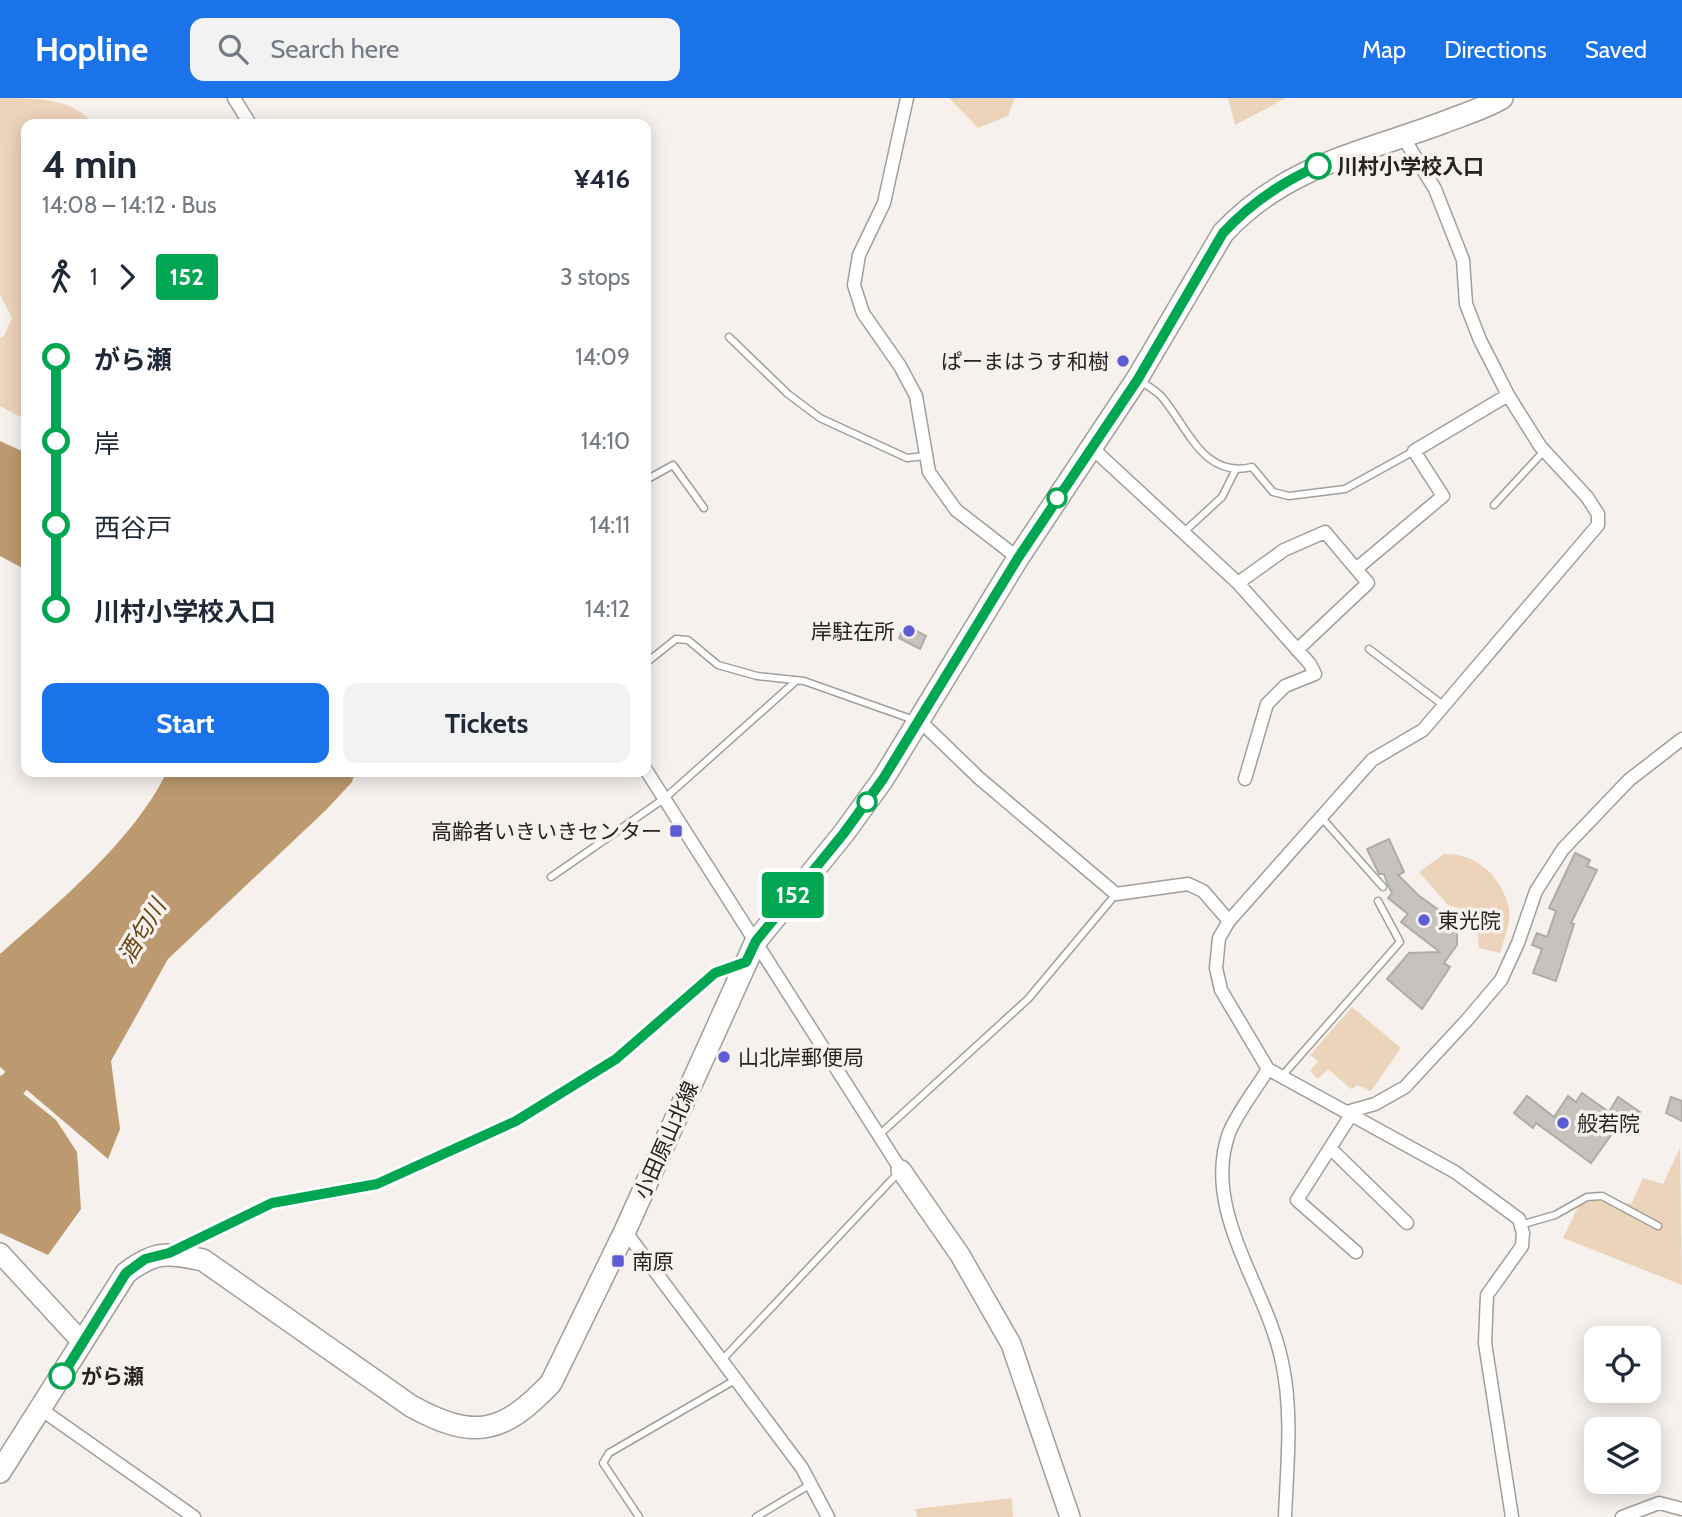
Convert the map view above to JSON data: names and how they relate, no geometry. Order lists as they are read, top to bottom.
{
  "streets": {
    "main road": ["小田原山北線"]
  },
  "water": ["酒匂川"],
  "places": {
    "other": [
      "川村小学校入口",
      "ぱーまはうす和樹",
      "岸駐在所",
      "東光院",
      "山北岸郵便局",
      "般若院",
      "がら瀬"
    ],
    "transit": ["高齢者いきいきセンター", "南原"]
  },
  "lines": ["bus line 152"],
  "page": {
    "header": "Hopline",
    "search": "Search here",
    "nav": ["Map", "Directions", "Saved"],
    "on_map": "152",
    "heading": ["4 min", "14:08 – 14:12 · Bus", "¥416"],
    "legs": ["1", "152", "3 stops"],
    "list": [
      {
        "name": "がら瀬",
        "value": "14:09"
      },
      {
        "name": "岸",
        "value": "14:10"
      },
      {
        "name": "西谷戸",
        "value": "14:11"
      },
      {
        "name": "川村小学校入口",
        "value": "14:12"
      }
    ],
    "buttons": ["Start", "Tickets"]
  }
}
